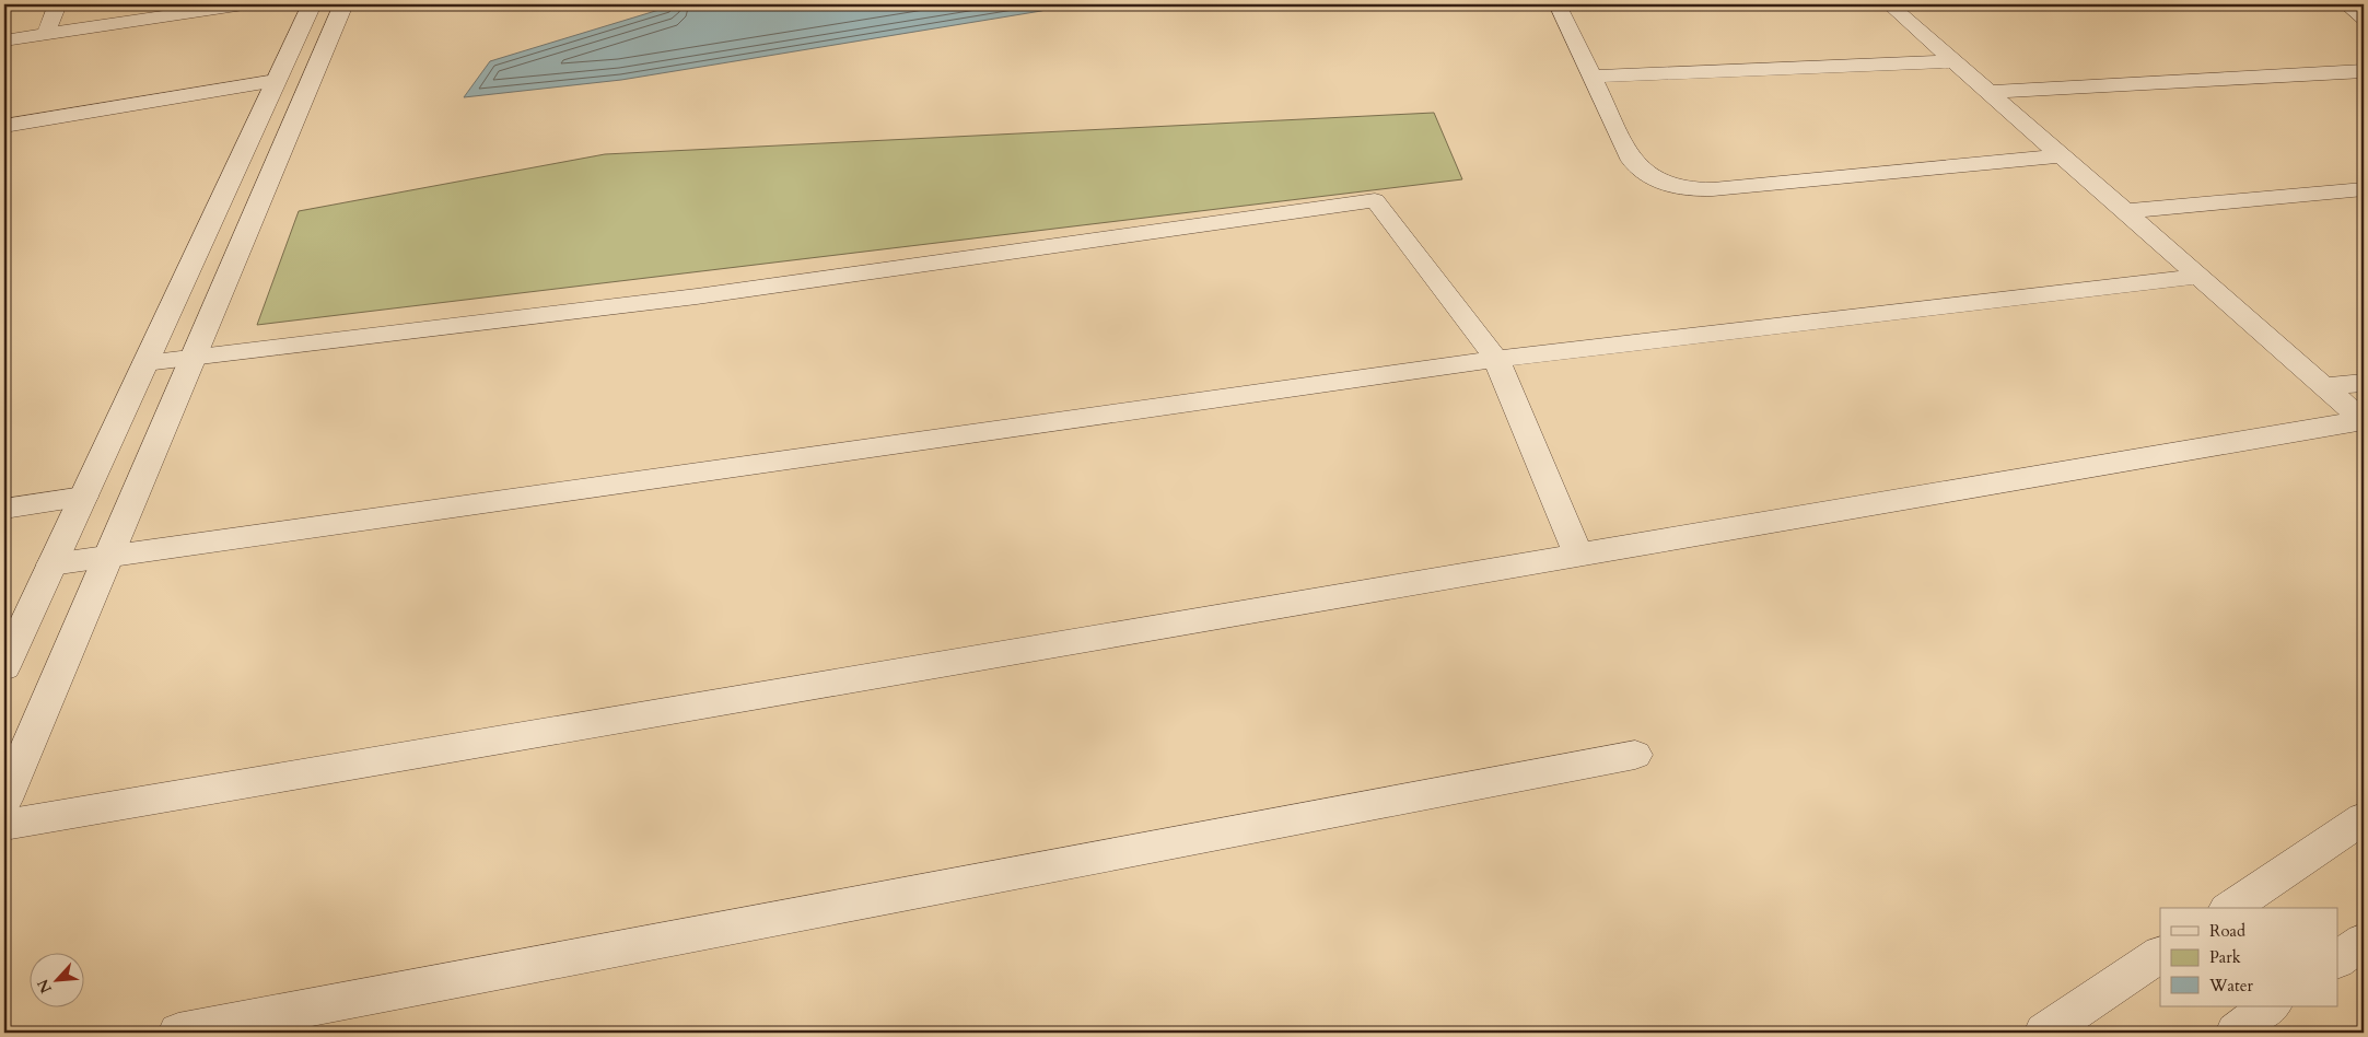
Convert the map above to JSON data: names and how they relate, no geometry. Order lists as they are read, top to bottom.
{
  "legend": ["Road", "Park", "Water"],
  "north": "bottom left"
}
